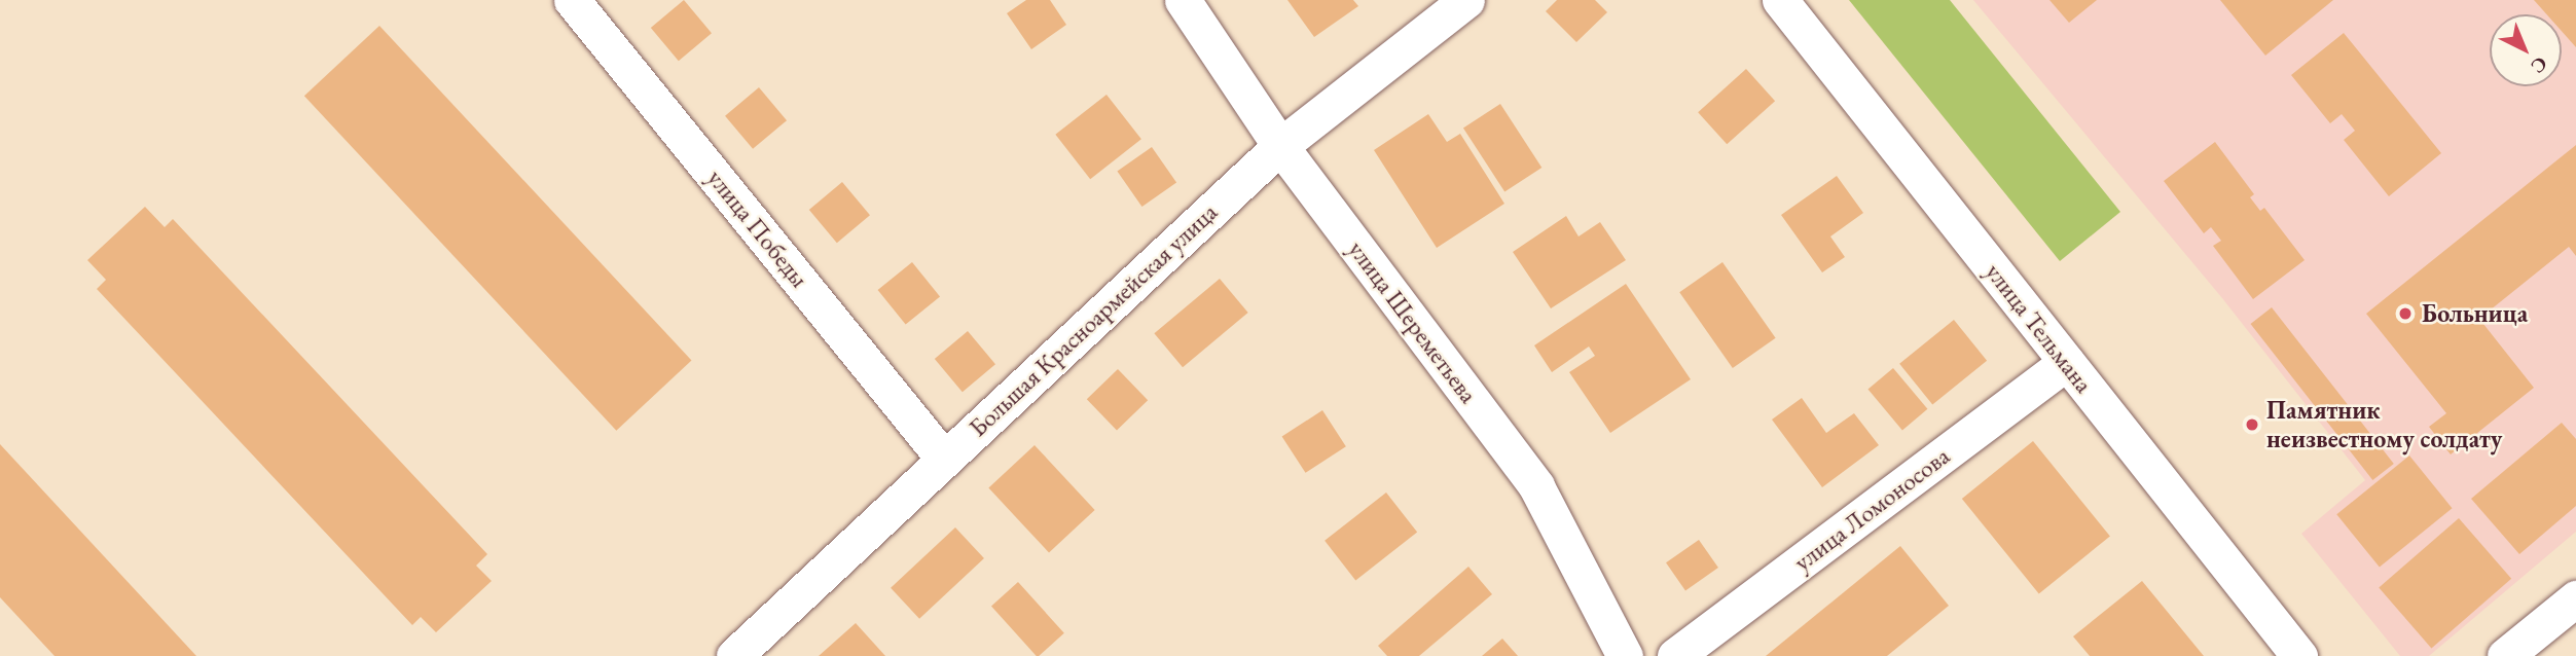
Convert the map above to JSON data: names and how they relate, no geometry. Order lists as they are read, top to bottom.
{
  "streets": {
    "street": [
      "улица Победы",
      "Большая Красноармейская улица",
      "улица Шереметьева",
      "улица Тельмана",
      "улица Ломоносова"
    ]
  },
  "crossings": [
    ["улица Победы", "Большая Красноармейская улица"],
    ["Большая Красноармейская улица", "улица Шереметьева"],
    ["улица Тельмана", "улица Ломоносова"]
  ],
  "places": ["Больница", "Памятник неизвестному солдату"],
  "north": "bottom right"
}
